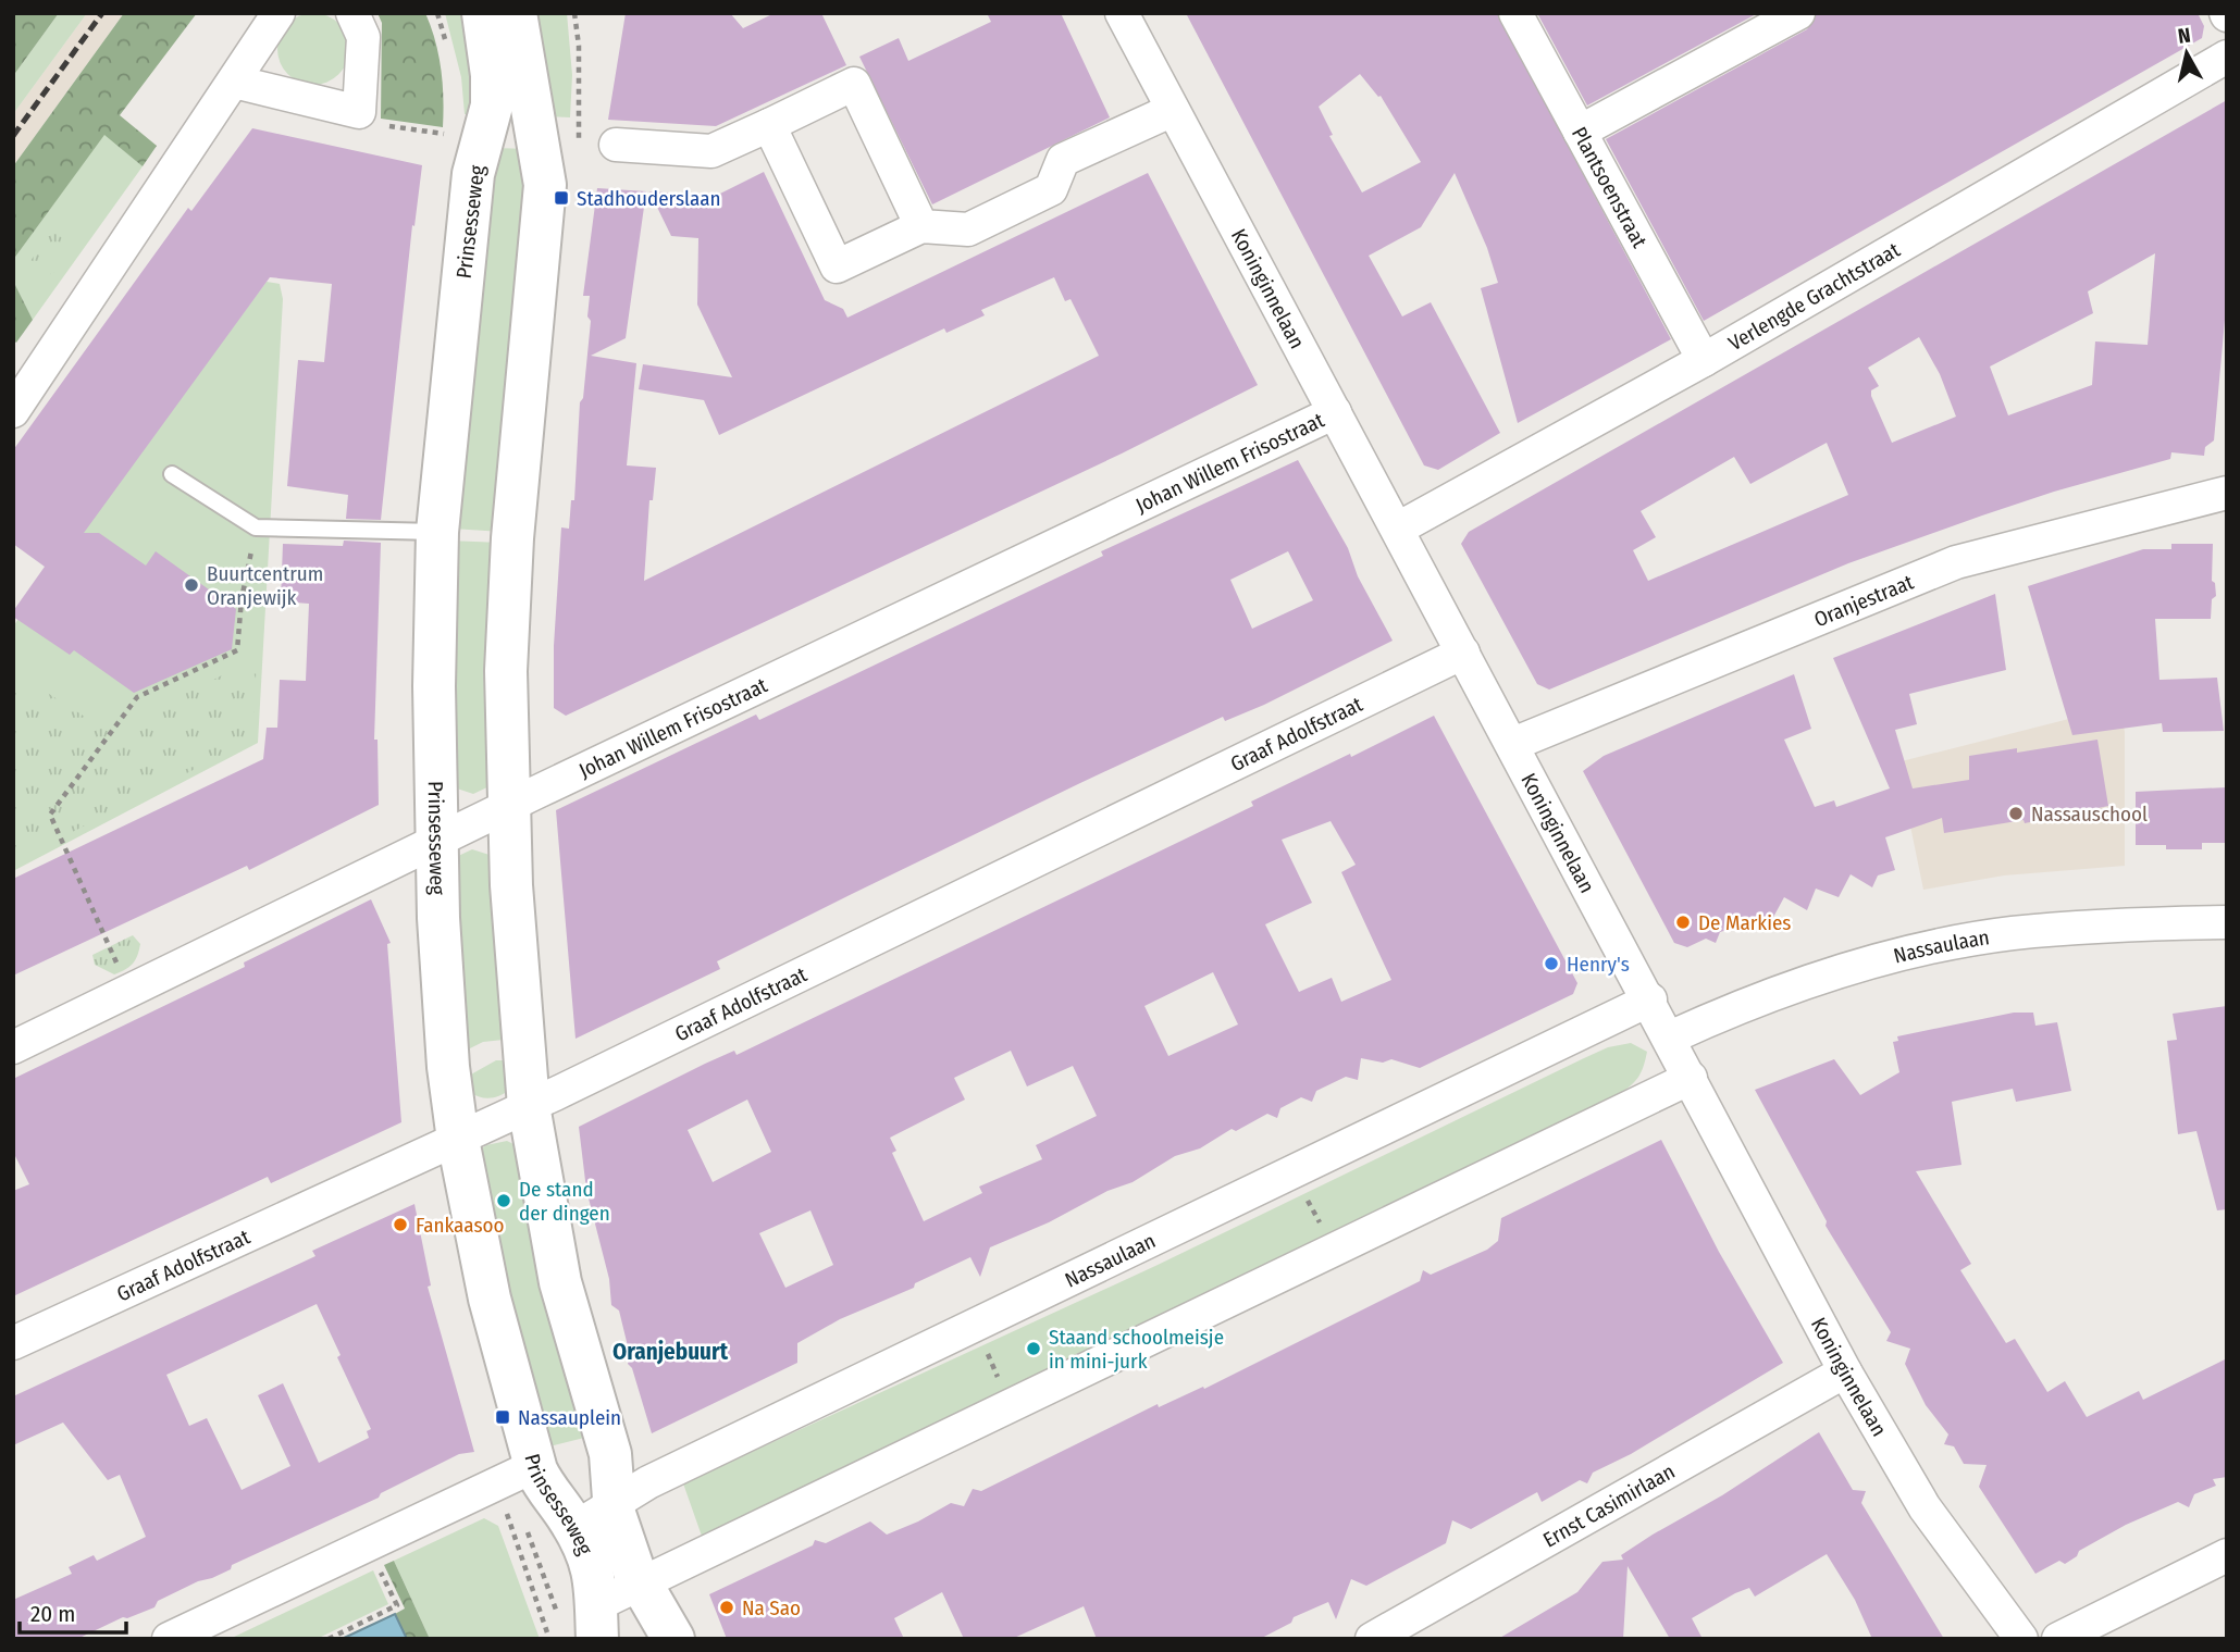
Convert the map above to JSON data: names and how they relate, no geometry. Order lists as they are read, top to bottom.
{
  "streets": {
    "street": [
      "Plantsoenstraat",
      "Prinsesseweg",
      "Koninginnelaan",
      "Verlengde Grachtstraat",
      "Johan Willem Frisostraat",
      "Oranjestraat",
      "Graaf Adolfstraat",
      "Nassaulaan",
      "Ernst Casimirlaan"
    ]
  },
  "crossings": [
    ["Plantsoenstraat", "Verlengde Grachtstraat"],
    ["Prinsesseweg", "Johan Willem Frisostraat"],
    ["Prinsesseweg", "Graaf Adolfstraat"],
    ["Prinsesseweg", "Nassaulaan"],
    ["Koninginnelaan", "Verlengde Grachtstraat"],
    ["Koninginnelaan", "Johan Willem Frisostraat"],
    ["Koninginnelaan", "Oranjestraat"],
    ["Koninginnelaan", "Graaf Adolfstraat"],
    ["Koninginnelaan", "Nassaulaan"],
    ["Koninginnelaan", "Ernst Casimirlaan"]
  ],
  "districts": ["Oranjebuurt"],
  "places": {
    "transit": ["Stadhouderslaan", "Nassauplein"],
    "other": [
      "Buurtcentrum Oranjewijk",
      "Nassauschool",
      "De Markies",
      "Henry's",
      "De stand der dingen",
      "Fankaasoo",
      "Staand schoolmeisje in mini-jurk",
      "Na Sao"
    ]
  },
  "scale_bar": "20 m",
  "north": "top"
}
